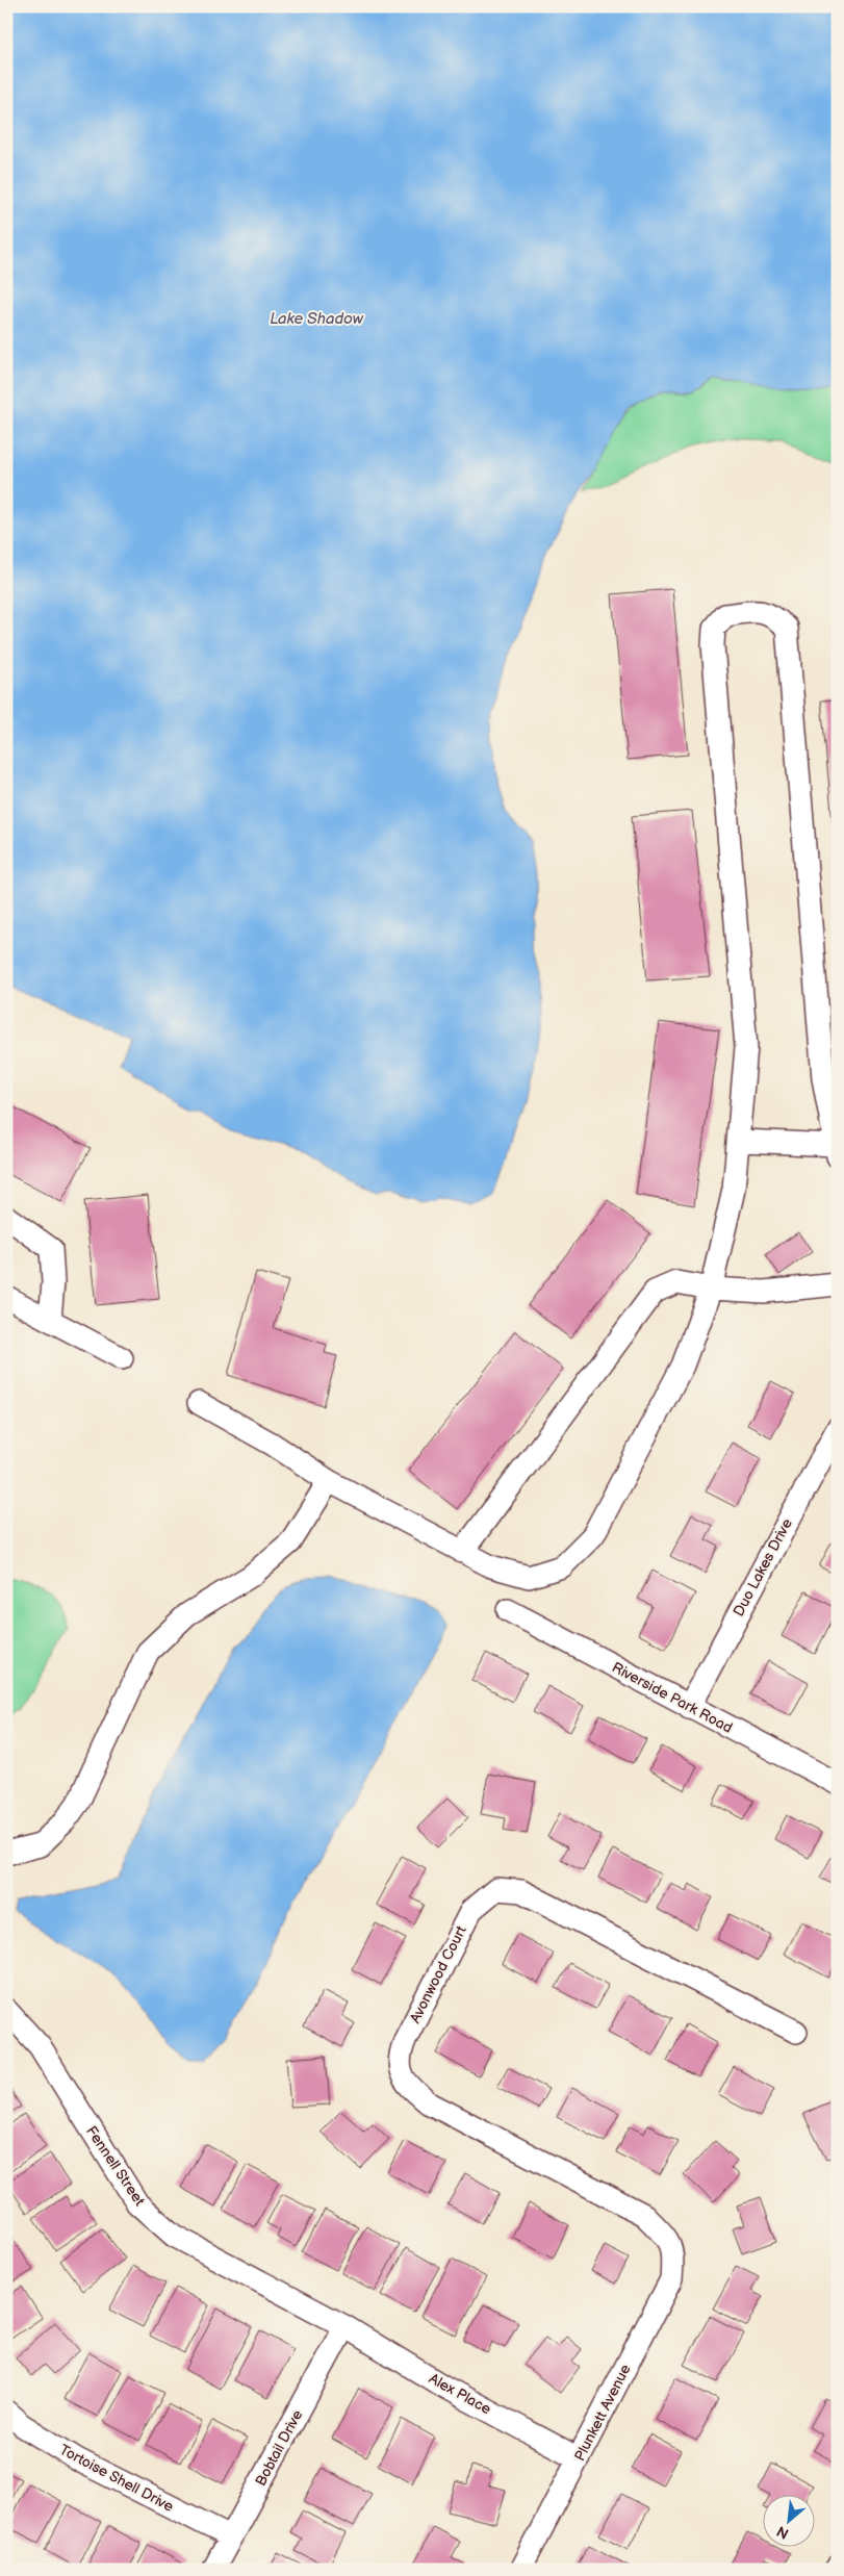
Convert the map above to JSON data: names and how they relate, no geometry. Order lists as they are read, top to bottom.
{
  "streets": {
    "street": [
      "Duo Lakes Drive",
      "Riverside Park Road",
      "Avonwood Court",
      "Fennell Street",
      "Alex Place",
      "Plunkett Avenue",
      "Bobtail Drive",
      "Tortoise Shell Drive"
    ]
  },
  "crossings": [
    ["Duo Lakes Drive", "Riverside Park Road"],
    ["Avonwood Court", "Plunkett Avenue"],
    ["Fennell Street", "Alex Place"],
    ["Fennell Street", "Bobtail Drive"],
    ["Alex Place", "Plunkett Avenue"],
    ["Alex Place", "Bobtail Drive"],
    ["Bobtail Drive", "Tortoise Shell Drive"]
  ],
  "water": ["Lake Shadow"],
  "north": "bottom left"
}
